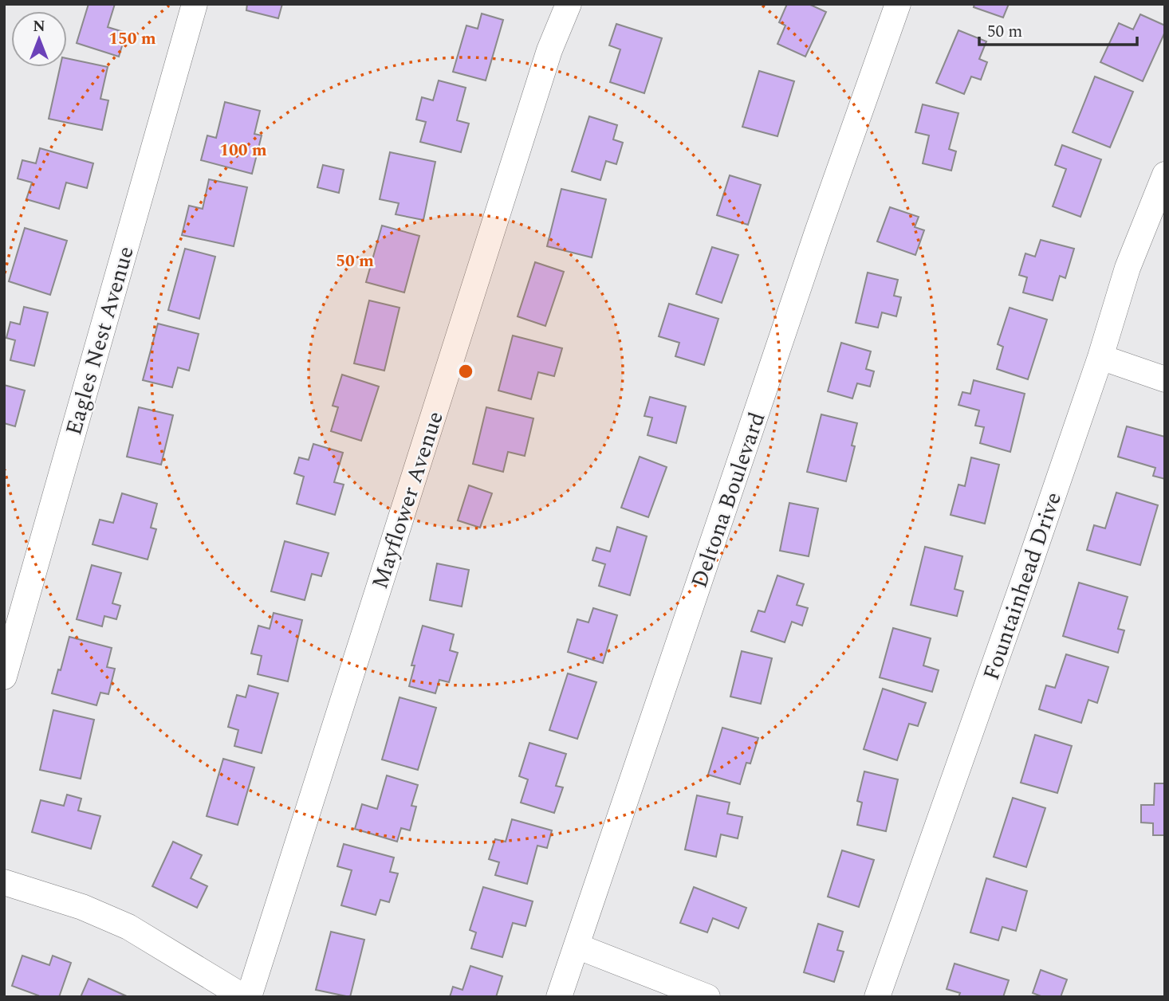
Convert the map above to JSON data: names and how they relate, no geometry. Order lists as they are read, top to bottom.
{
  "streets": {
    "street": [
      "Eagles Nest Avenue",
      "Mayflower Avenue",
      "Deltona Boulevard",
      "Fountainhead Drive"
    ]
  },
  "scale_bar": "50 m",
  "north": "top",
  "rings": ["150 m", "100 m", "50 m"]
}
